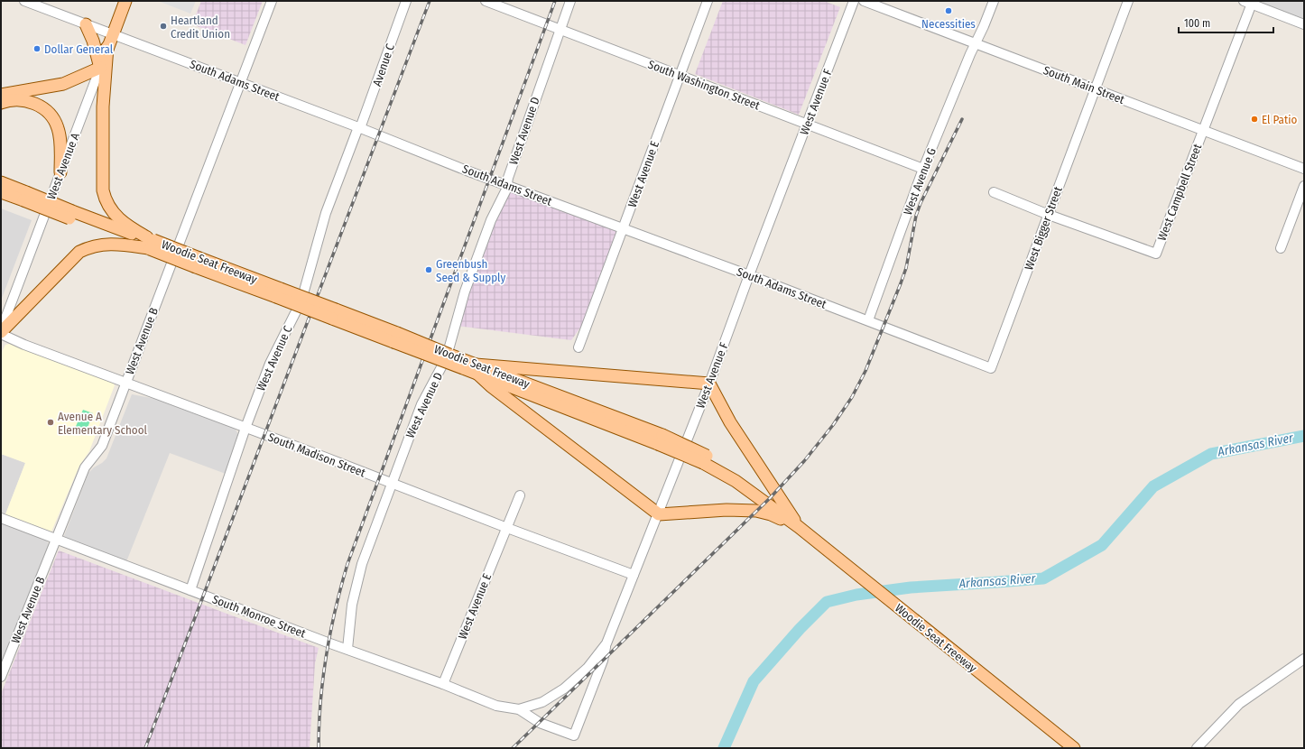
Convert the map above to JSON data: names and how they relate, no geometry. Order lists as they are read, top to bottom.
{
  "streets": {
    "main road": ["West Avenue A", "Woodie Seat Freeway"],
    "street": [
      "Avenue C",
      "South Adams Street",
      "South Washington Street",
      "South Main Street",
      "West Avenue F",
      "West Avenue D",
      "West Avenue E",
      "West Avenue G",
      "West Campbell Street",
      "West Bigger Street",
      "West Avenue B",
      "West Avenue C",
      "South Madison Street",
      "South Monroe Street"
    ]
  },
  "crossings": [
    ["Avenue C", "South Adams Street"],
    ["Avenue C", "West Avenue C"],
    ["South Adams Street", "West Avenue F"],
    ["South Adams Street", "West Avenue D"],
    ["South Adams Street", "West Avenue A"],
    ["South Adams Street", "West Avenue E"],
    ["South Adams Street", "West Avenue G"],
    ["South Adams Street", "West Bigger Street"],
    ["South Adams Street", "West Avenue B"],
    ["South Adams Street", "West Avenue C"],
    ["South Washington Street", "West Avenue F"],
    ["South Washington Street", "West Avenue D"],
    ["South Washington Street", "West Avenue E"],
    ["South Washington Street", "West Avenue G"],
    ["South Main Street", "West Avenue G"],
    ["South Main Street", "West Campbell Street"],
    ["South Main Street", "West Bigger Street"],
    ["West Avenue F", "South Madison Street"],
    ["West Avenue F", "South Monroe Street"],
    ["West Avenue D", "South Madison Street"],
    ["West Avenue D", "South Monroe Street"],
    ["West Avenue A", "South Madison Street"],
    ["West Avenue E", "South Madison Street"],
    ["West Avenue E", "South Monroe Street"],
    ["West Campbell Street", "West Bigger Street"],
    ["West Avenue B", "South Madison Street"],
    ["West Avenue B", "South Monroe Street"],
    ["West Avenue C", "South Madison Street"],
    ["West Avenue C", "South Monroe Street"]
  ],
  "water": ["Arkansas River"],
  "places": [
    "Necessities",
    "Heartland Credit Union",
    "Dollar General",
    "El Patio",
    "Greenbush Seed & Supply",
    "Avenue A Elementary School"
  ],
  "scale_bar": "100 m"
}
